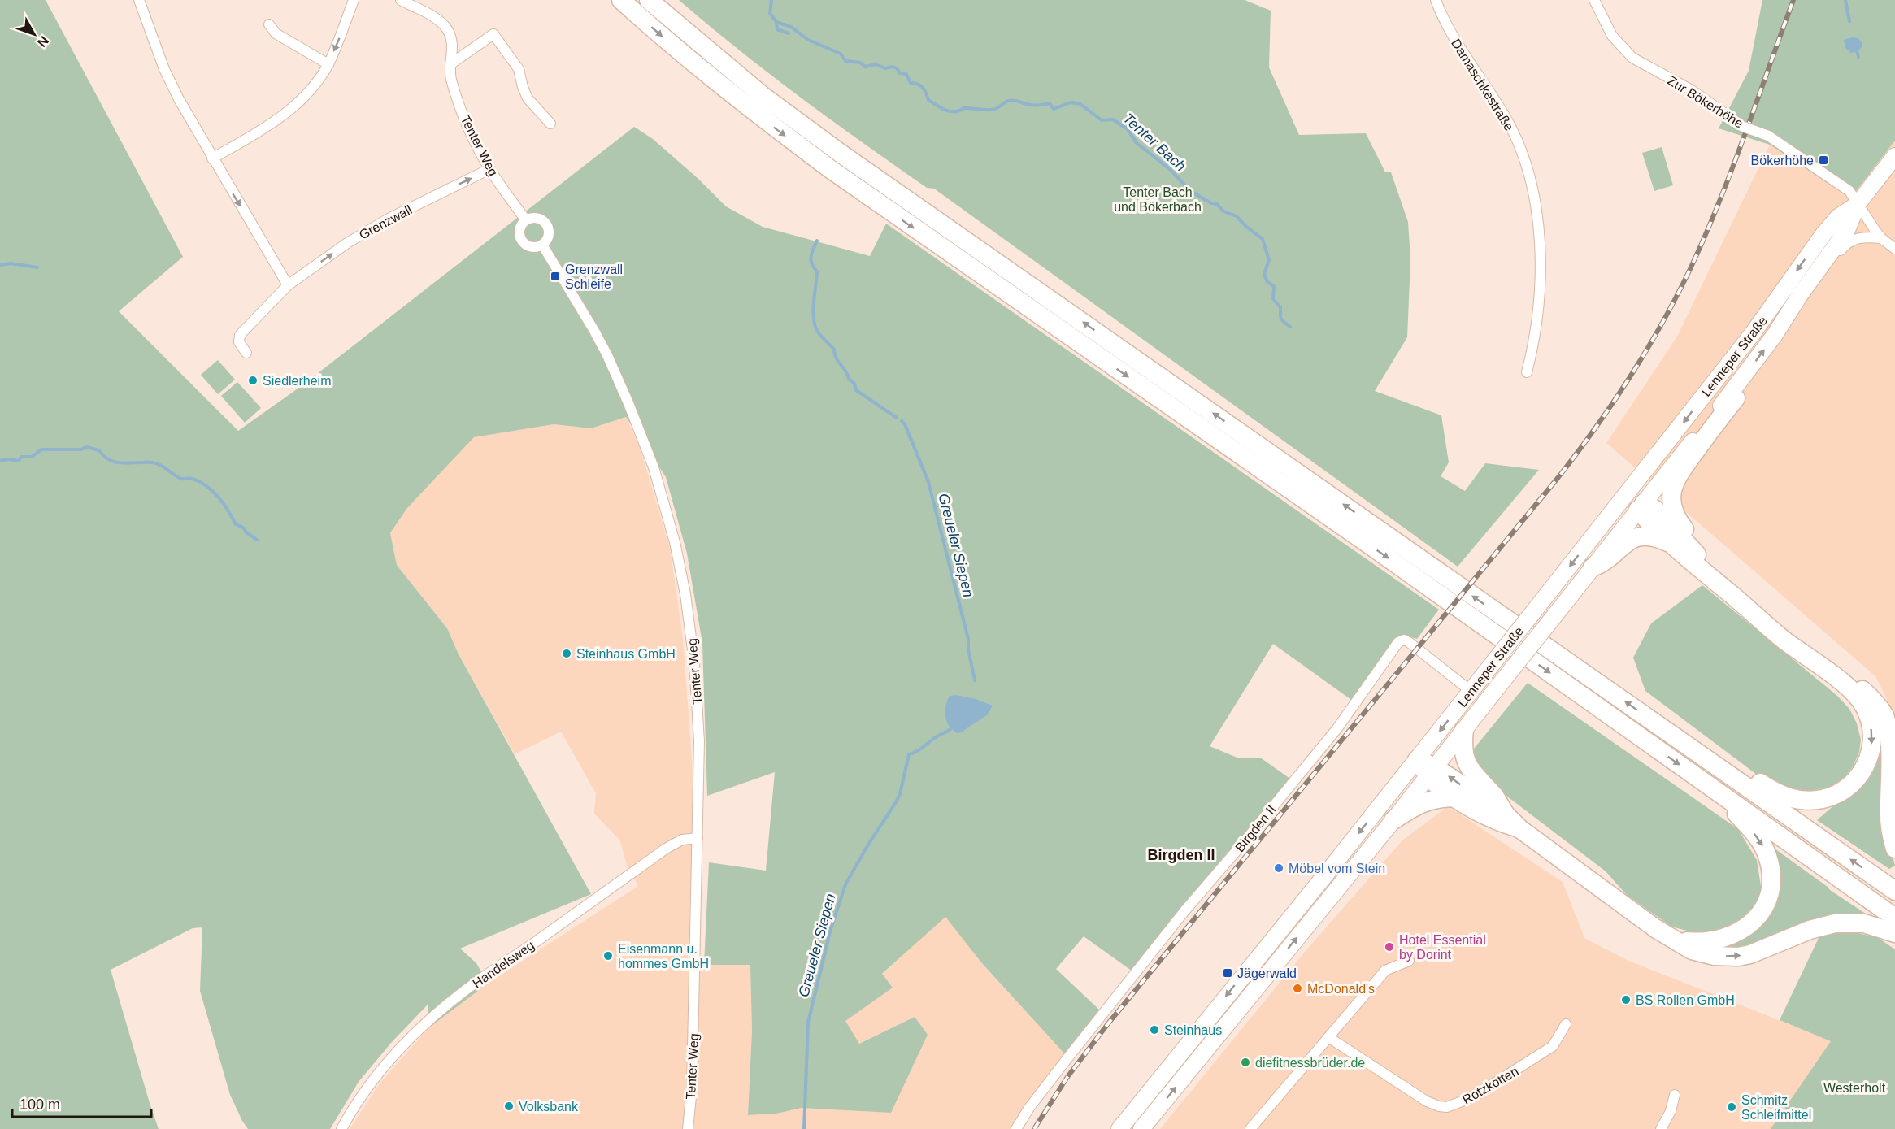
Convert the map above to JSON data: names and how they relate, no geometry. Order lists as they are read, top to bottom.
{
  "streets": {
    "main road": ["Lenneper Straße"],
    "street": [
      "Damaschkestraße",
      "Zur Bökerhöhe",
      "Tenter Weg",
      "Grenzwall",
      "Birgden II",
      "Handelsweg",
      "Rotzkotten"
    ]
  },
  "crossings": [
    ["Zur Bökerhöhe", "Lenneper Straße"],
    ["Tenter Weg", "Grenzwall"],
    ["Tenter Weg", "Handelsweg"],
    ["Lenneper Straße", "Birgden II"]
  ],
  "one_way": ["Grenzwall"],
  "districts": ["Birgden II"],
  "water": ["Tenter Bach", "Greueler Siepen"],
  "parks": ["Tenter Bach und Bökerbach", "Westerholt"],
  "places": {
    "transit": ["Bökerhöhe", "Grenzwall Schleife", "Jägerwald"],
    "other": [
      "Siedlerheim",
      "Steinhaus GmbH",
      "Möbel vom Stein",
      "Hotel Essential by Dorint",
      "Eisenmann u. hommes GmbH",
      "McDonald's",
      "BS Rollen GmbH",
      "Steinhaus",
      "diefitnessbrüder.de",
      "Volksbank",
      "Schmitz Schleifmittel"
    ]
  },
  "scale_bar": "100 m",
  "north": "bottom right"
}
